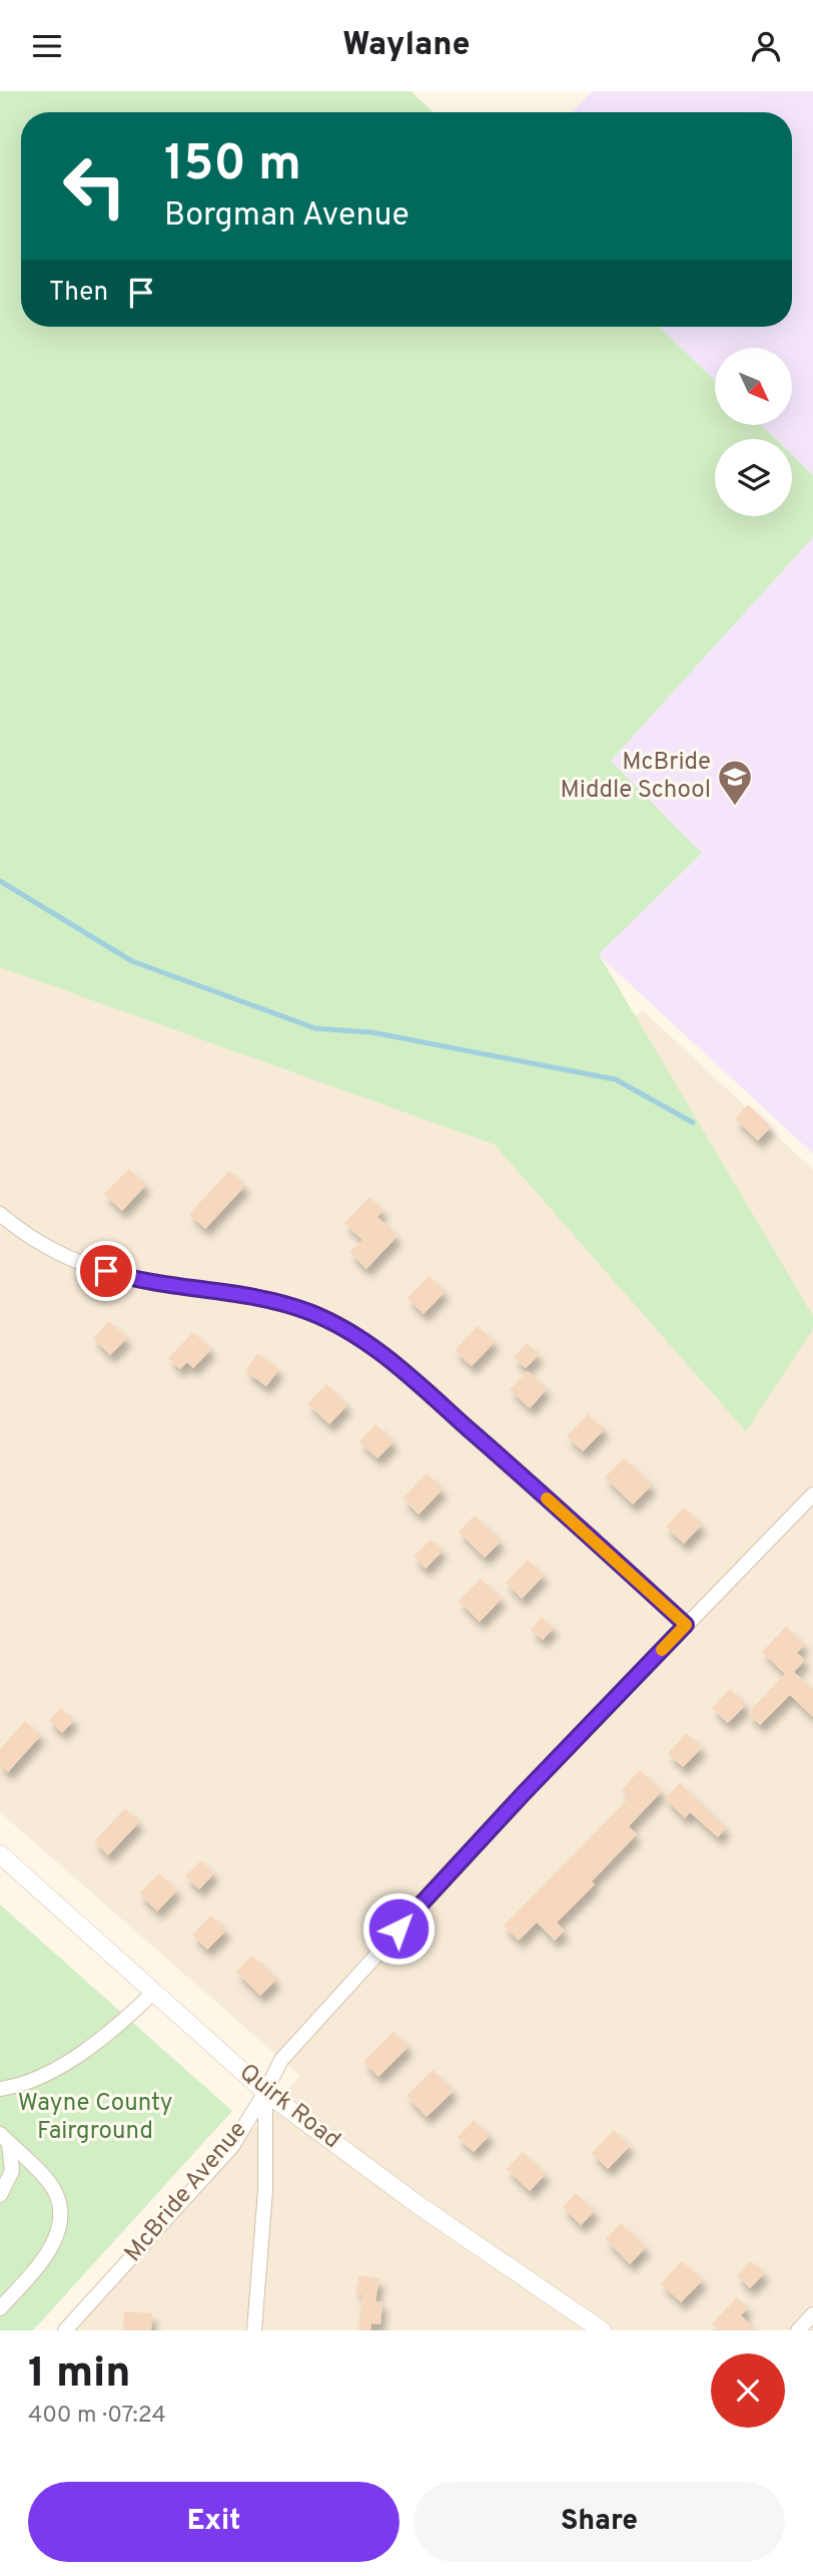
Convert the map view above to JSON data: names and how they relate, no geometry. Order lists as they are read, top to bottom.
{
  "streets": {
    "street": ["Quirk Road", "McBride Avenue"]
  },
  "crossings": [
    ["Quirk Road", "McBride Avenue"]
  ],
  "parks": ["Wayne County Fairground"],
  "places": {
    "school or university": ["McBride Middle School"]
  },
  "north": "bottom right",
  "page": {
    "header": "Waylane",
    "turn": ["150 m", "Borgman Avenue"],
    "then": "Then",
    "heading": ["1 min", "400 m · 07:24"],
    "buttons": ["Exit", "Share"]
  }
}
